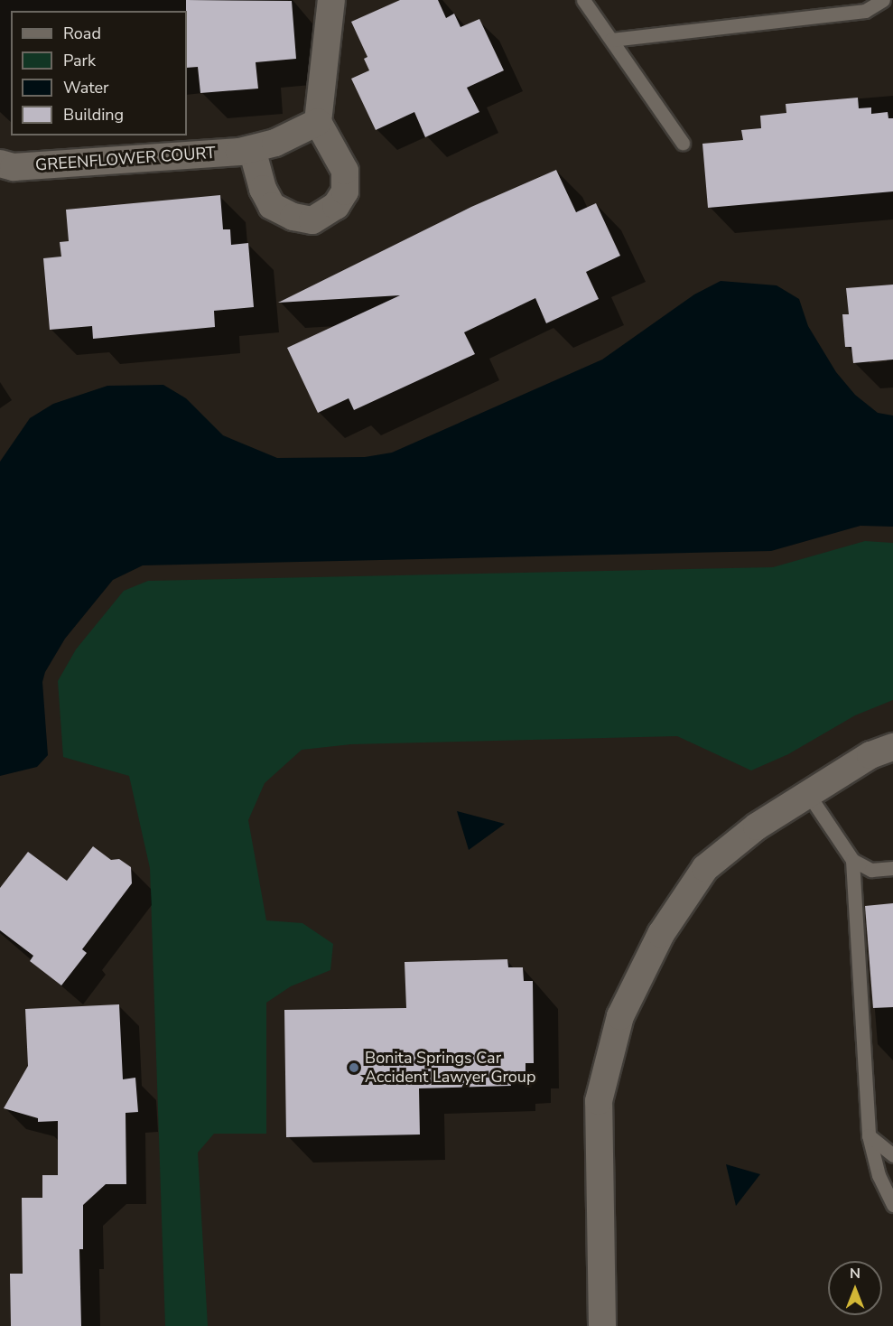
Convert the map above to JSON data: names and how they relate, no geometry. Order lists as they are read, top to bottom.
{
  "streets": {
    "street": ["GREENFLOWER COURT"]
  },
  "places": ["Bonita Springs Car Accident Lawyer Group"],
  "legend": [
    "Road",
    "Park",
    "Water",
    "Building"
  ],
  "north": "top"
}
